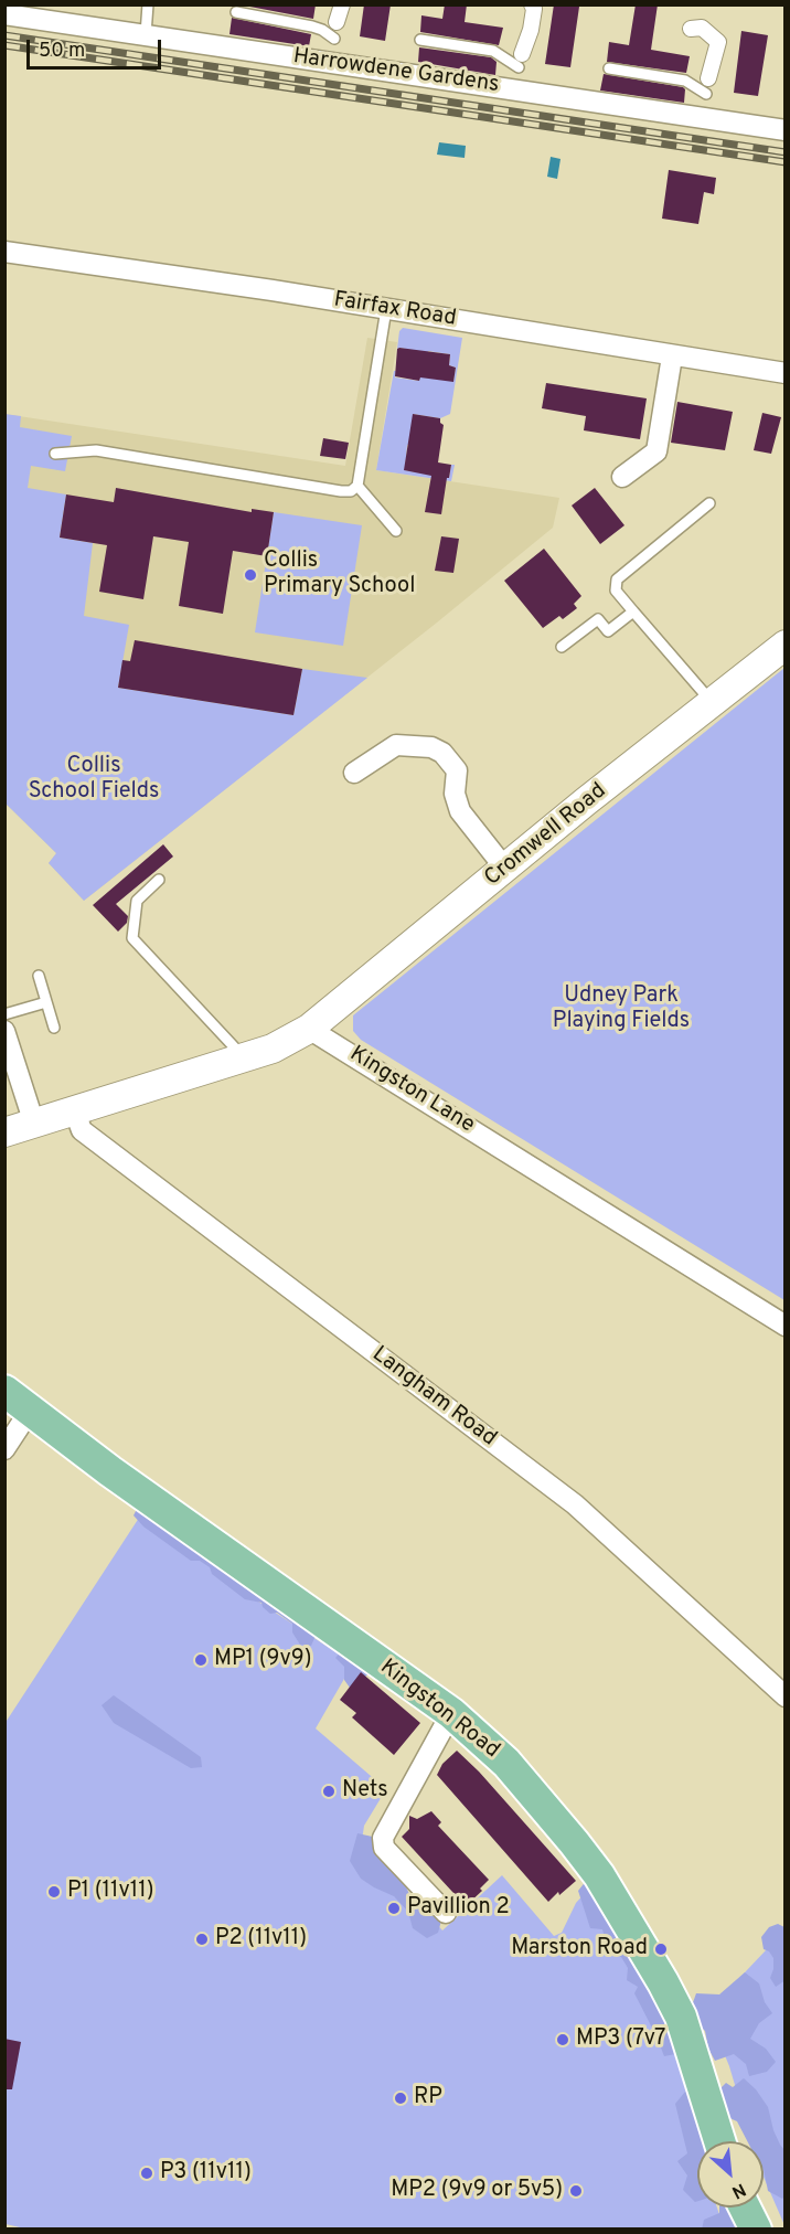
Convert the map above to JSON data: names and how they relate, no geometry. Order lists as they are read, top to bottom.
{
  "streets": {
    "main road": ["Cromwell Road", "Kingston Road"],
    "street": [
      "Harrowdene Gardens",
      "Fairfax Road",
      "Kingston Lane",
      "Langham Road"
    ]
  },
  "crossings": [
    ["Cromwell Road", "Kingston Lane"]
  ],
  "parks": ["Collis School Fields", "Udney Park Playing Fields"],
  "places": [
    "Collis Primary School",
    "MP1 (9v9)",
    "Nets",
    "P1 (11v11)",
    "Pavillion 2",
    "P2 (11v11)",
    "Marston Road",
    "MP3 (7v7",
    "RP",
    "P3 (11v11)",
    "MP2 (9v9 or 5v5)"
  ],
  "scale_bar": "50 m",
  "north": "bottom right"
}
